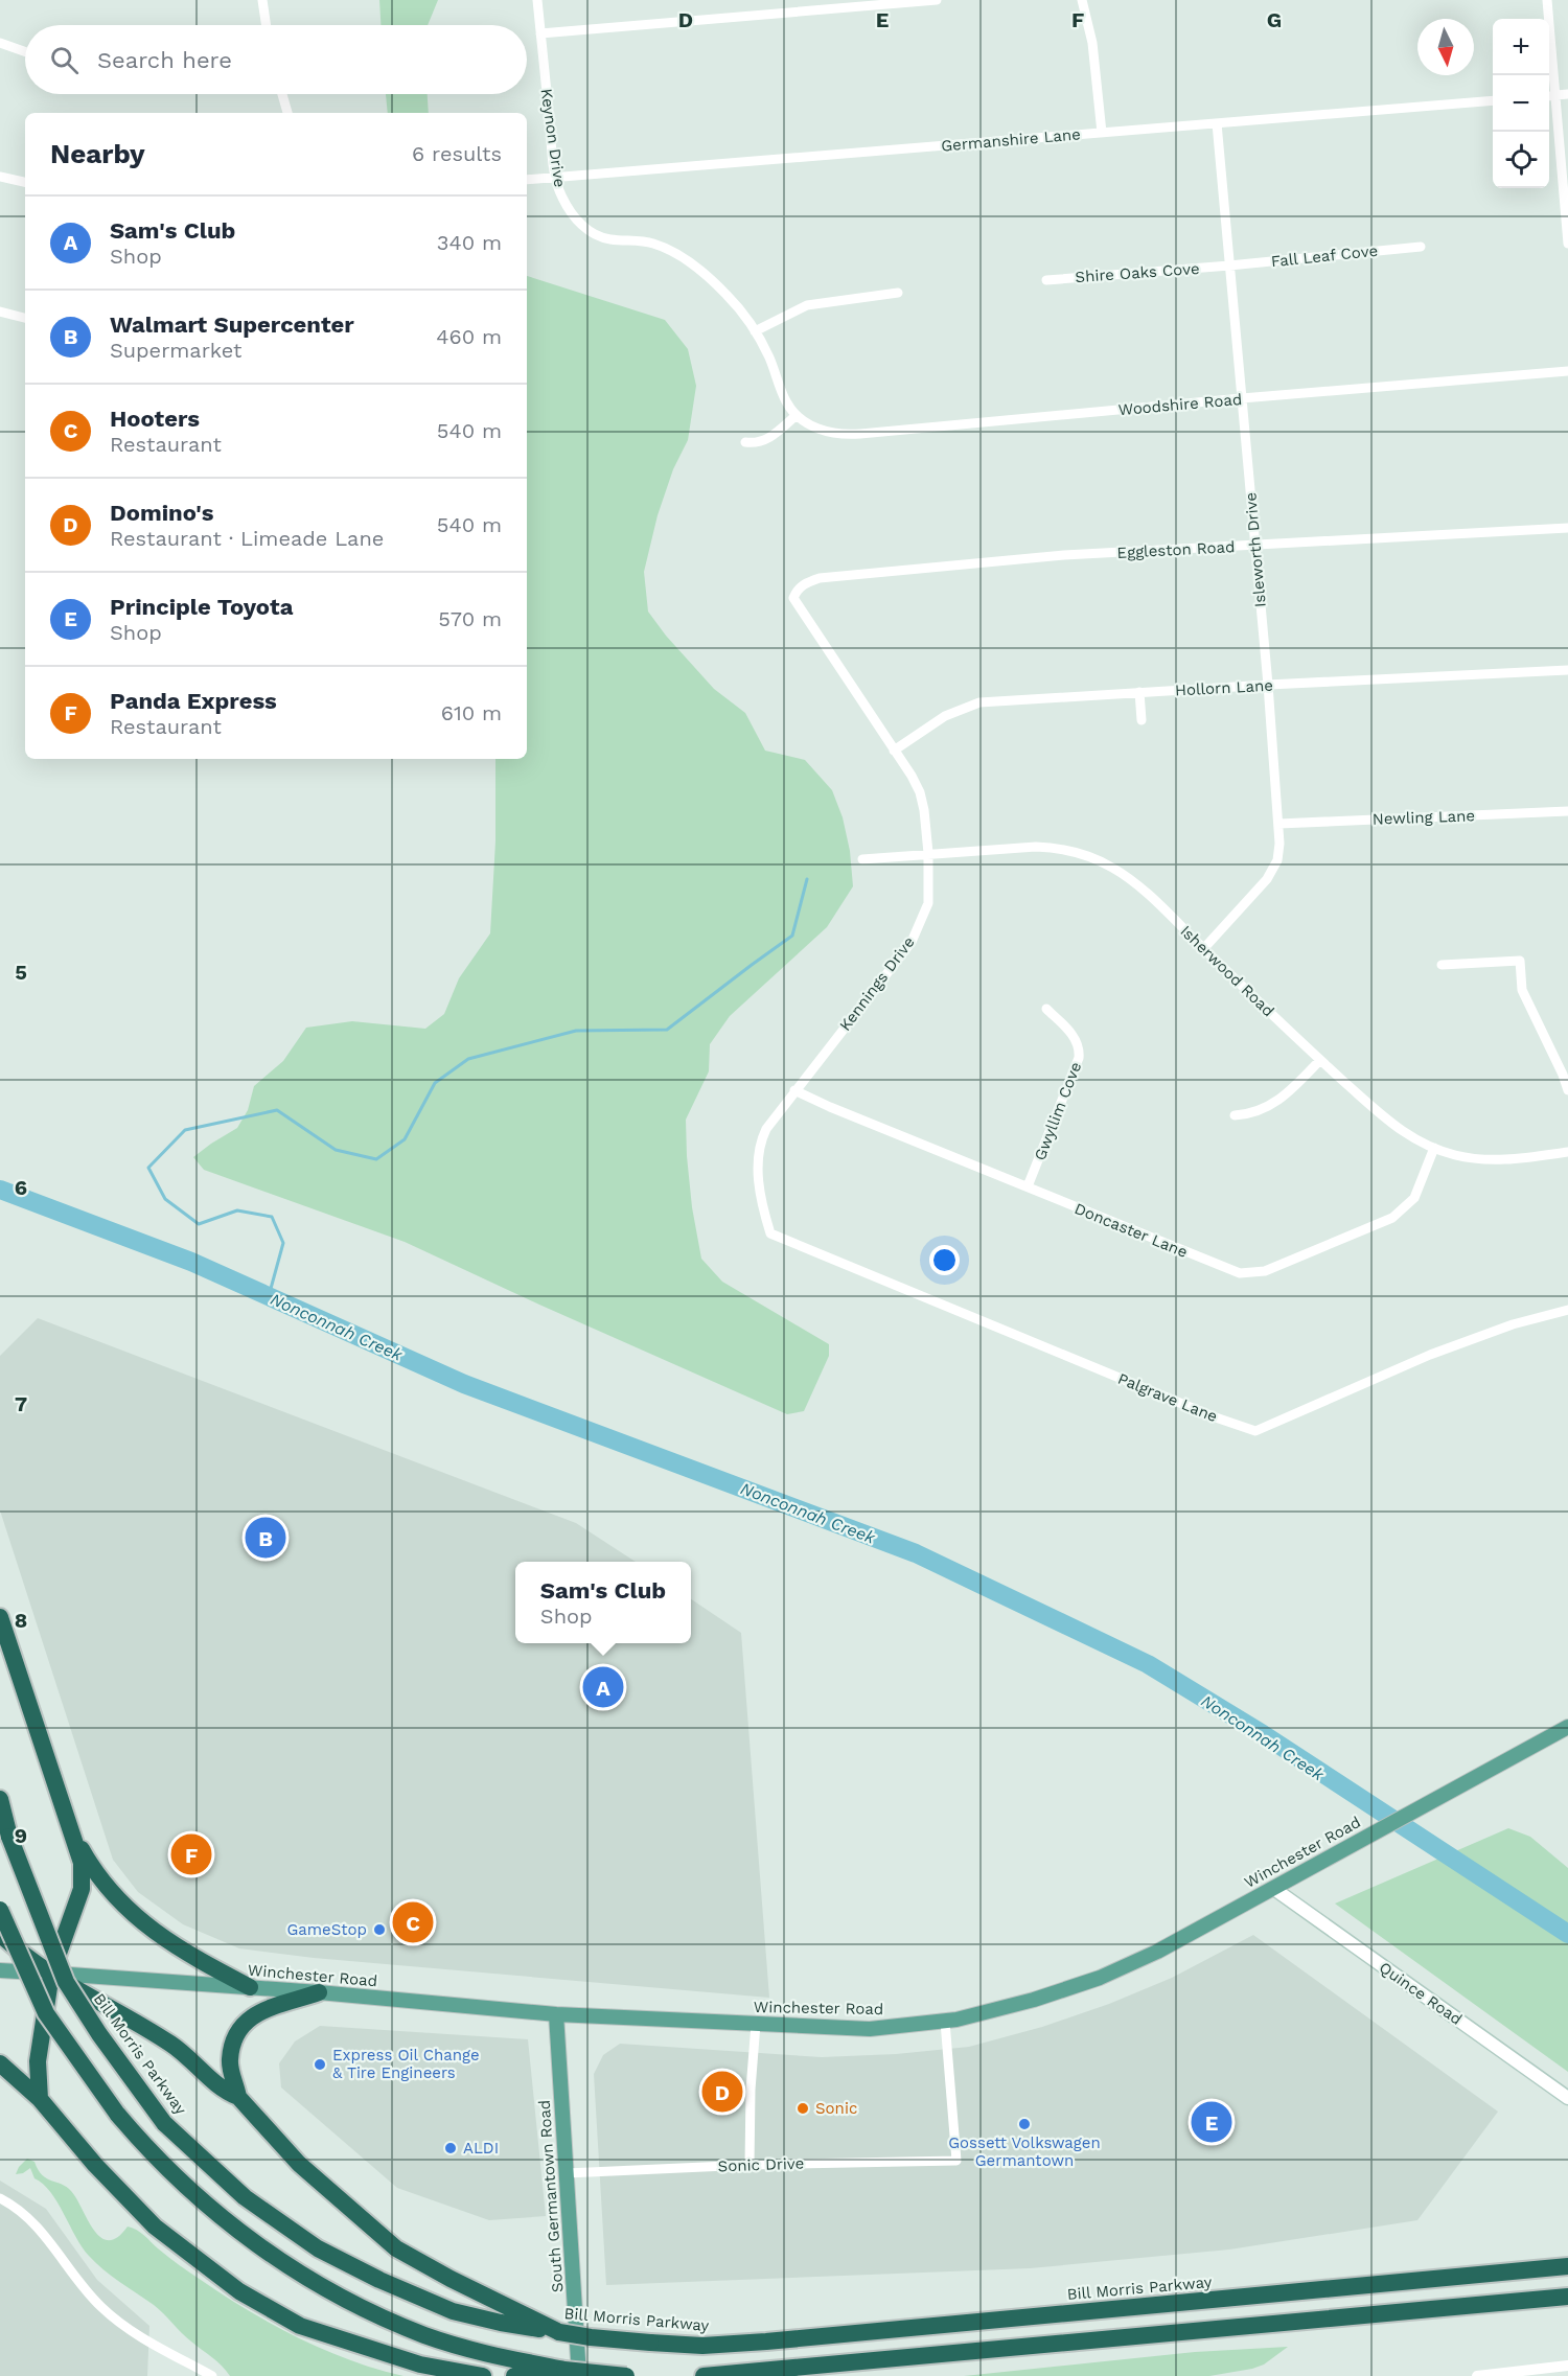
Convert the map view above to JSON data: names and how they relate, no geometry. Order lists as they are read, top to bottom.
{
  "streets": {
    "highway": ["Bill Morris Parkway"],
    "main road": ["Winchester Road", "Quince Road", "South Germantown Road"],
    "street": [
      "Keynon Drive",
      "Germanshire Lane",
      "Fall Leaf Cove",
      "Shire Oaks Cove",
      "Woodshire Road",
      "Eggleston Road",
      "Isleworth Drive",
      "Hollorn Lane",
      "Newling Lane",
      "Isherwood Road",
      "Kennings Drive",
      "Gwyllim Cove",
      "Doncaster Lane",
      "Palgrave Lane",
      "Sonic Drive"
    ]
  },
  "crossings": [
    ["Keynon Drive", "Germanshire Lane"],
    ["Keynon Drive", "Woodshire Road"],
    ["Germanshire Lane", "Isleworth Drive"],
    ["Fall Leaf Cove", "Shire Oaks Cove"],
    ["Fall Leaf Cove", "Isleworth Drive"],
    ["Shire Oaks Cove", "Isleworth Drive"],
    ["Woodshire Road", "Isleworth Drive"],
    ["Eggleston Road", "Isleworth Drive"],
    ["Eggleston Road", "Kennings Drive"],
    ["Isleworth Drive", "Hollorn Lane"],
    ["Isleworth Drive", "Newling Lane"],
    ["Isleworth Drive", "Isherwood Road"],
    ["Hollorn Lane", "Kennings Drive"],
    ["Isherwood Road", "Kennings Drive"],
    ["Isherwood Road", "Doncaster Lane"],
    ["Kennings Drive", "Doncaster Lane"],
    ["Kennings Drive", "Palgrave Lane"],
    ["Gwyllim Cove", "Doncaster Lane"],
    ["Winchester Road", "Quince Road"],
    ["Winchester Road", "Sonic Drive"],
    ["Winchester Road", "South Germantown Road"],
    ["Sonic Drive", "South Germantown Road"]
  ],
  "water": ["Nonconnah Creek"],
  "places": [
    "GameStop",
    "Express Oil Change & Tire Engineers",
    "Sonic",
    "Gossett Volkswagen Germantown",
    "ALDI"
  ],
  "north": "bottom",
  "page": {
    "map_buttons": ["+", "−"],
    "search": "Search here",
    "heading": ["Nearby", "6 results"],
    "list": [
      {
        "mark": "A",
        "name": "Sam's Club",
        "note": "Shop",
        "value": "340 m"
      },
      {
        "mark": "B",
        "name": "Walmart Supercenter",
        "note": "Supermarket",
        "value": "460 m"
      },
      {
        "mark": "C",
        "name": "Hooters",
        "note": "Restaurant",
        "value": "540 m"
      },
      {
        "mark": "D",
        "name": "Domino's",
        "note": "Restaurant · Limeade Lane",
        "value": "540 m"
      },
      {
        "mark": "E",
        "name": "Principle Toyota",
        "note": "Shop",
        "value": "570 m"
      },
      {
        "mark": "F",
        "name": "Panda Express",
        "note": "Restaurant",
        "value": "610 m"
      }
    ],
    "pins": [
      "B",
      "A",
      "F",
      "C",
      "D",
      "E"
    ],
    "popup": ["Sam's Club", "Shop"]
  },
  "grid": {
    "columns": [
      "D",
      "E",
      "F",
      "G"
    ],
    "rows": [
      "5",
      "6",
      "7",
      "8",
      "9"
    ]
  }
}
